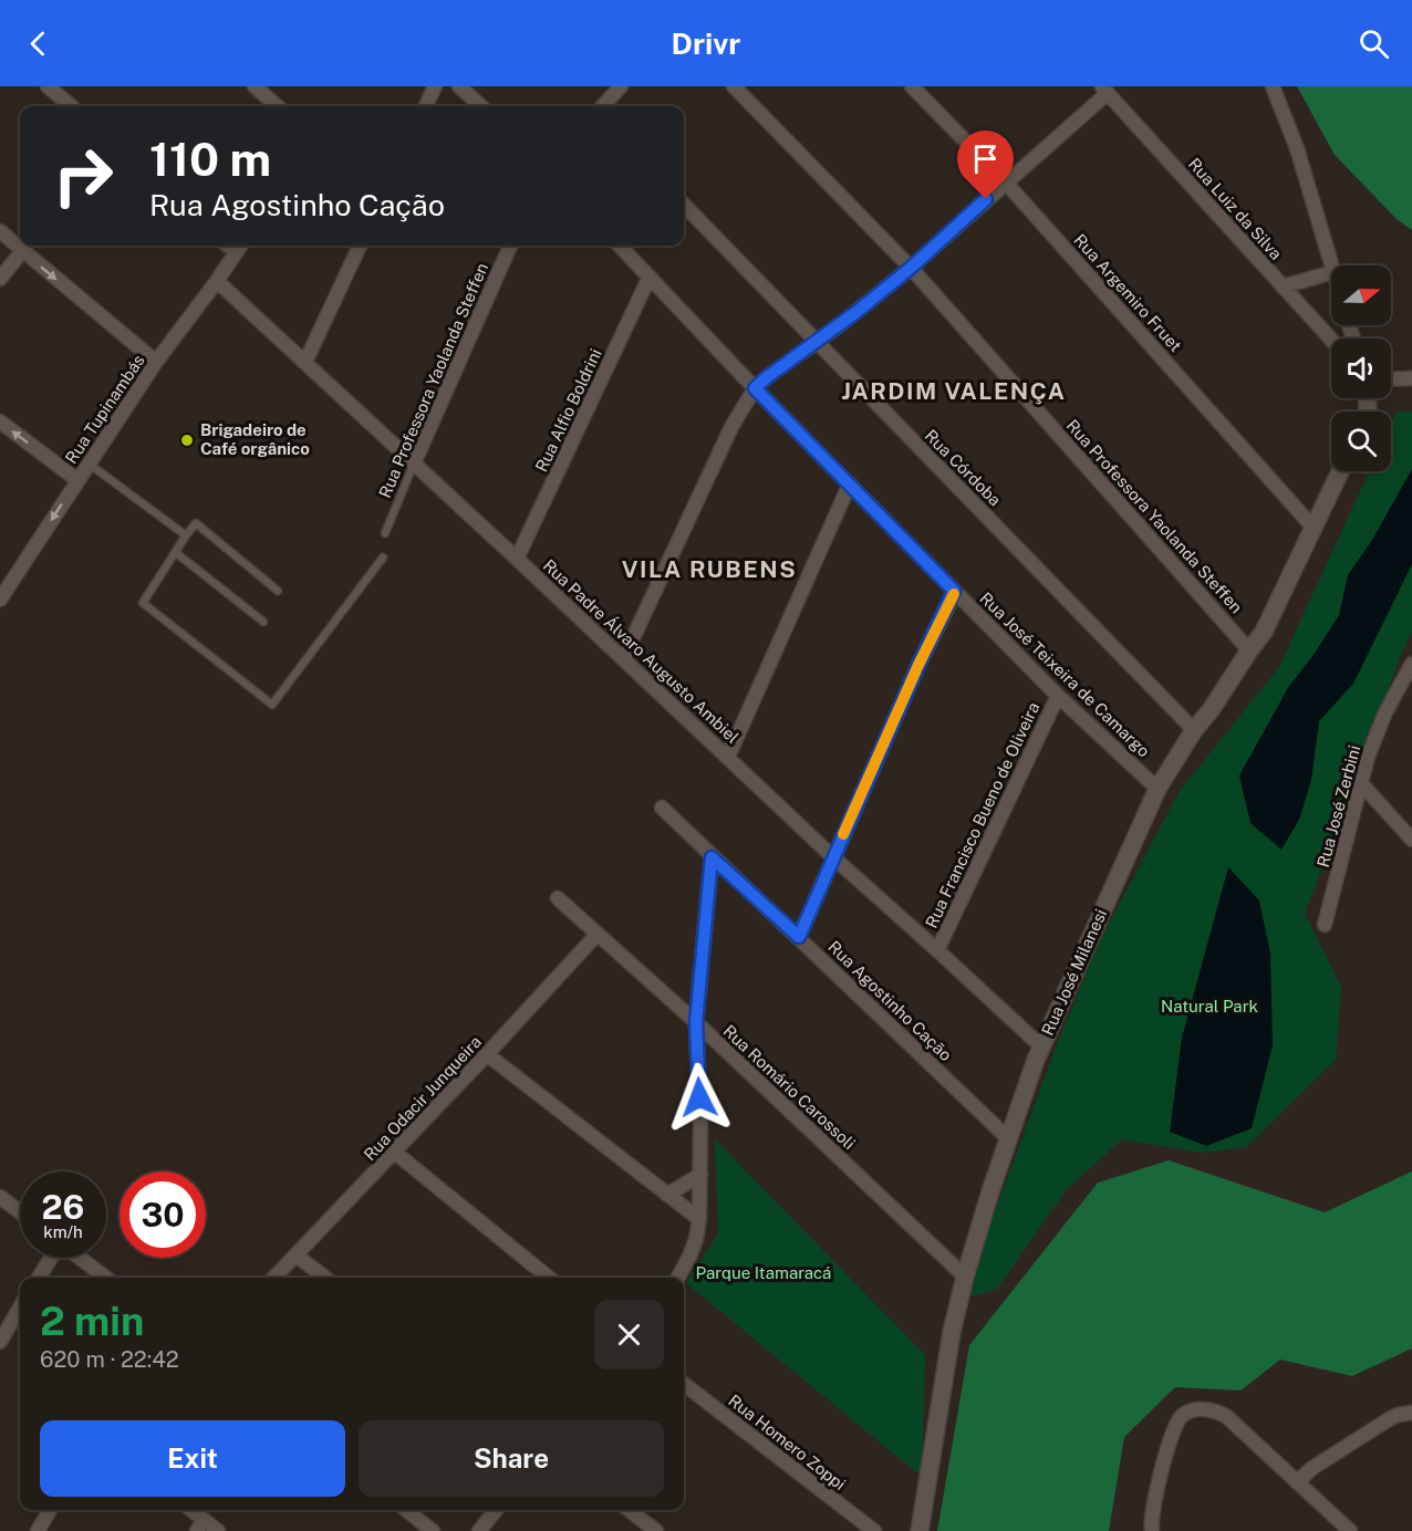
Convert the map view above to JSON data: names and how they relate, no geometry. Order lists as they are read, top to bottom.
{
  "streets": {
    "street": [
      "Rua Luiz da Silva",
      "Rua Argemiro Fruet",
      "Rua Professora Yaolanda Steffen",
      "Rua Tupinambás",
      "Rua Alfio Boldrini",
      "Rua Córdoba",
      "Rua Padre Álvaro Augusto Ambiel",
      "Rua José Teixeira de Camargo",
      "Rua José Zerbini",
      "Rua Francisco Bueno de Oliveira",
      "Rua José Milanesi",
      "Rua Agostinho Cação",
      "Rua Romário Carossoli",
      "Rua Odacir Junqueira",
      "Rua Homero Zoppi"
    ]
  },
  "crossings": [
    ["Rua Argemiro Fruet", "Rua José Milanesi"],
    ["Rua Professora Yaolanda Steffen", "Rua Padre Álvaro Augusto Ambiel"],
    ["Rua Professora Yaolanda Steffen", "Rua José Milanesi"],
    ["Rua Tupinambás", "Rua Padre Álvaro Augusto Ambiel"],
    ["Rua Alfio Boldrini", "Rua Padre Álvaro Augusto Ambiel"],
    ["Rua Alfio Boldrini", "Rua José Teixeira de Camargo"],
    ["Rua Córdoba", "Rua José Milanesi"],
    ["Rua Padre Álvaro Augusto Ambiel", "Rua Francisco Bueno de Oliveira"],
    ["Rua Padre Álvaro Augusto Ambiel", "Rua José Milanesi"],
    ["Rua José Teixeira de Camargo", "Rua Francisco Bueno de Oliveira"],
    ["Rua José Teixeira de Camargo", "Rua José Milanesi"],
    ["Rua José Milanesi", "Rua Agostinho Cação"],
    ["Rua José Milanesi", "Rua Romário Carossoli"],
    ["Rua Romário Carossoli", "Rua Odacir Junqueira"]
  ],
  "districts": ["JARDIM VALENÇA", "VILA RUBENS"],
  "parks": ["Natural Park", "Parque Itamaracá"],
  "places": ["Brigadeiro de Café orgânico"],
  "north": "right",
  "page": {
    "header": "Drivr",
    "turn": ["110 m", "Rua Agostinho Cação"],
    "speed": "26 km/h",
    "limit": "30",
    "heading": ["2 min", "620 m · 22:42"],
    "buttons": ["Exit", "Share"]
  }
}
